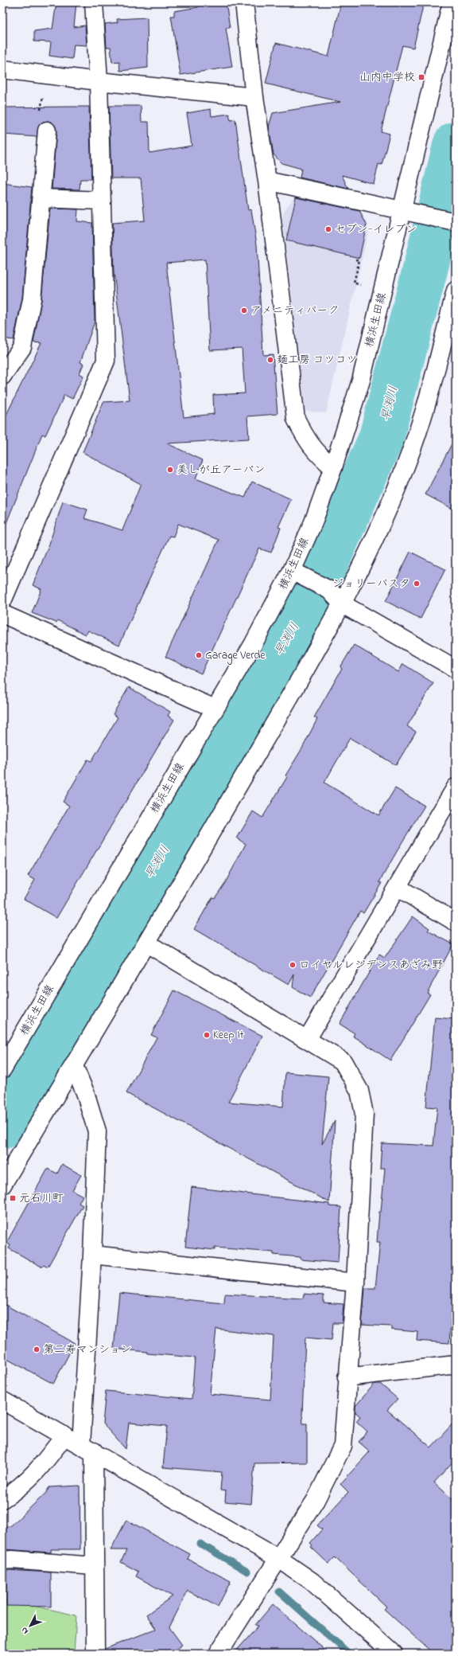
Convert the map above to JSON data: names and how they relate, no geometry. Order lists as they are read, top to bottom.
{
  "streets": {
    "street": ["横浜生田線"]
  },
  "water": ["早渕川"],
  "places": {
    "transit": ["山内中学校", "元石川町"],
    "other": [
      "セブン-イレブン",
      "アメニティパーク",
      "麺工房 コツコツ",
      "美しが丘アーバン",
      "ジョリーパスタ",
      "Garage Verde",
      "ロイヤルレジデンスあざみ野",
      "Keep It",
      "第二寿マンション"
    ]
  },
  "north": "bottom left"
}
